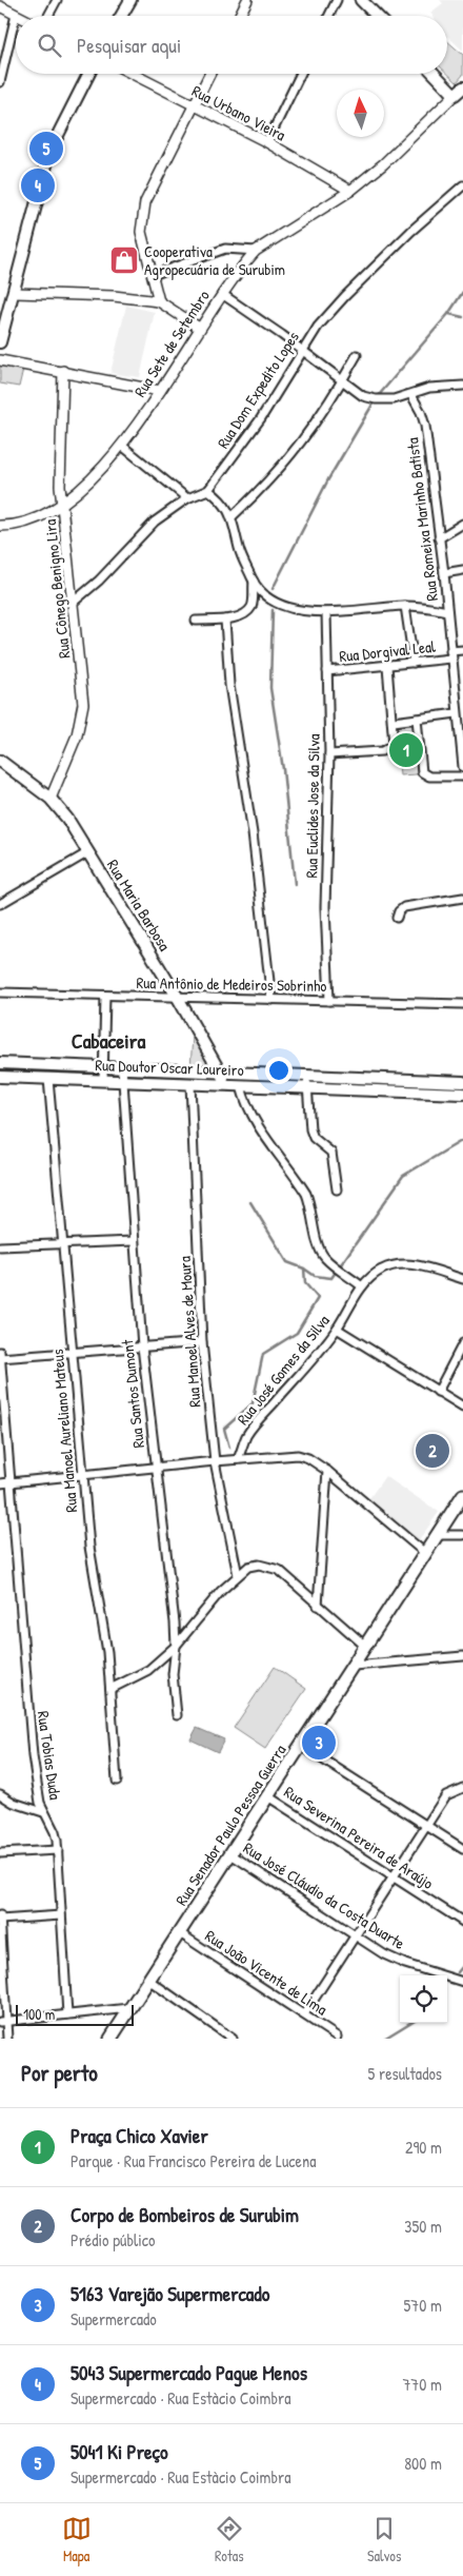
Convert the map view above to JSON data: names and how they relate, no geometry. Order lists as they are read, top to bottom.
{
  "streets": {
    "main road": ["Rua Maria Barbosa", "Rua Doutor Oscar Loureiro", "Rua Senador Paulo Pessoa Guerra"],
    "street": [
      "Rua Urbano Vieira",
      "Rua Sete de Setembro",
      "Rua Dom Expedito Lopes",
      "Rua Romeixa Marinho Batista",
      "Rua Cônego Benigno Lira",
      "Rua Dorgival Leal",
      "Rua Euclides Jose da Silva",
      "Rua Antônio de Medeiros Sobrinho",
      "Rua Manoel Alves de Moura",
      "Rua José Gomes da Silva",
      "Rua Santos Dumont",
      "Rua Manoel Aureliano Mateus",
      "Rua Tobias Duda",
      "Rua Severina Pereira de Araújo",
      "Rua José Cláudio da Costa Duarte",
      "Rua João Vicente de Lima"
    ]
  },
  "crossings": [
    ["Rua Urbano Vieira", "Rua Sete de Setembro"],
    ["Rua Sete de Setembro", "Rua Cônego Benigno Lira"],
    ["Rua Dom Expedito Lopes", "Rua Cônego Benigno Lira"],
    ["Rua Romeixa Marinho Batista", "Rua Dorgival Leal"],
    ["Rua Cônego Benigno Lira", "Rua Maria Barbosa"],
    ["Rua Dorgival Leal", "Rua Euclides Jose da Silva"],
    ["Rua Euclides Jose da Silva", "Rua Antônio de Medeiros Sobrinho"],
    ["Rua Maria Barbosa", "Rua Antônio de Medeiros Sobrinho"],
    ["Rua Maria Barbosa", "Rua Doutor Oscar Loureiro"],
    ["Rua Doutor Oscar Loureiro", "Rua Manoel Alves de Moura"],
    ["Rua Doutor Oscar Loureiro", "Rua Santos Dumont"],
    ["Rua Doutor Oscar Loureiro", "Rua Manoel Aureliano Mateus"],
    ["Rua Senador Paulo Pessoa Guerra", "Rua Severina Pereira de Araújo"],
    ["Rua Senador Paulo Pessoa Guerra", "Rua José Cláudio da Costa Duarte"],
    ["Rua Senador Paulo Pessoa Guerra", "Rua João Vicente de Lima"]
  ],
  "districts": ["Cabaceira"],
  "places": {
    "shop": ["Cooperativa Agropecuária de Surubim"]
  },
  "scale_bar": "100 m",
  "north": "top",
  "page": {
    "search": "Pesquisar aqui",
    "pins": [
      "5",
      "4",
      "1",
      "2",
      "3"
    ],
    "scale": "100 m",
    "heading": ["Por perto", "5 resultados"],
    "list": [
      {
        "mark": "1",
        "name": "Praça Chico Xavier",
        "note": "Parque · Rua Francisco Pereira de Lucena",
        "value": "290 m"
      },
      {
        "mark": "2",
        "name": "Corpo de Bombeiros de Surubim",
        "note": "Prédio público",
        "value": "350 m"
      },
      {
        "mark": "3",
        "name": "5163 Varejão Supermercado",
        "note": "Supermercado",
        "value": "570 m"
      },
      {
        "mark": "4",
        "name": "5043 Supermercado Pague Menos",
        "note": "Supermercado · Rua Estàcio Coimbra",
        "value": "770 m"
      },
      {
        "mark": "5",
        "name": "5041 Ki Preço",
        "note": "Supermercado · Rua Estàcio Coimbra",
        "value": "800 m"
      }
    ],
    "nav": ["Mapa", "Rotas", "Salvos"]
  }
}
